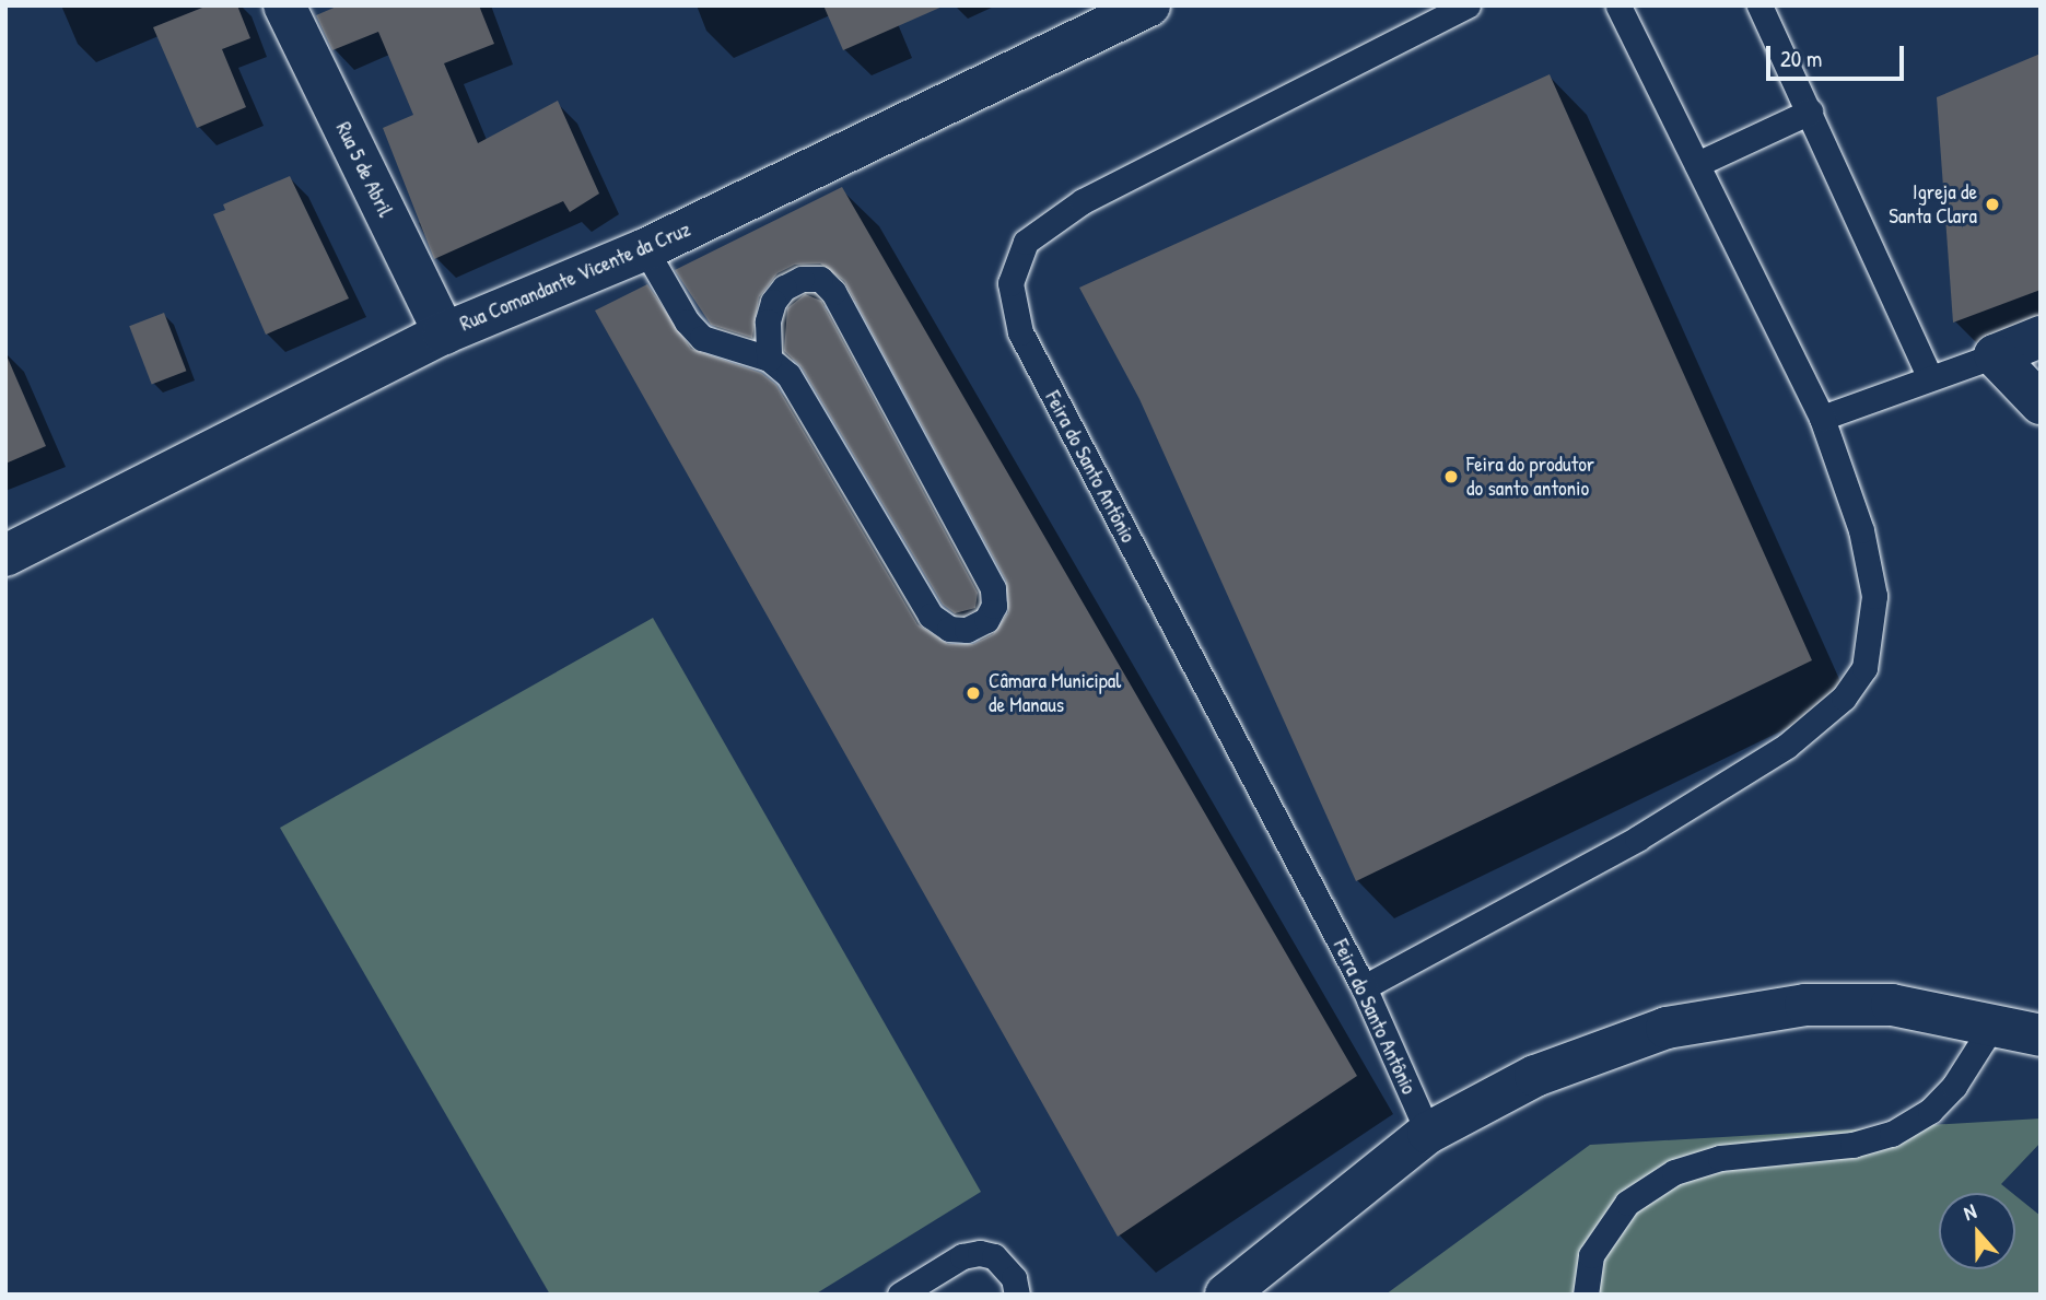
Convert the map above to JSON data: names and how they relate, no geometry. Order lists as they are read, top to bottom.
{
  "streets": {
    "street": ["Rua 5 de Abril", "Rua Comandante Vicente da Cruz"],
    "lane": ["Feira do Santo Antônio"]
  },
  "crossings": [
    ["Rua 5 de Abril", "Rua Comandante Vicente da Cruz"]
  ],
  "places": ["Igreja de Santa Clara", "Feira do produtor do santo antonio", "Câmara Municipal de Manaus"],
  "scale_bar": "20 m",
  "north": "top"
}
